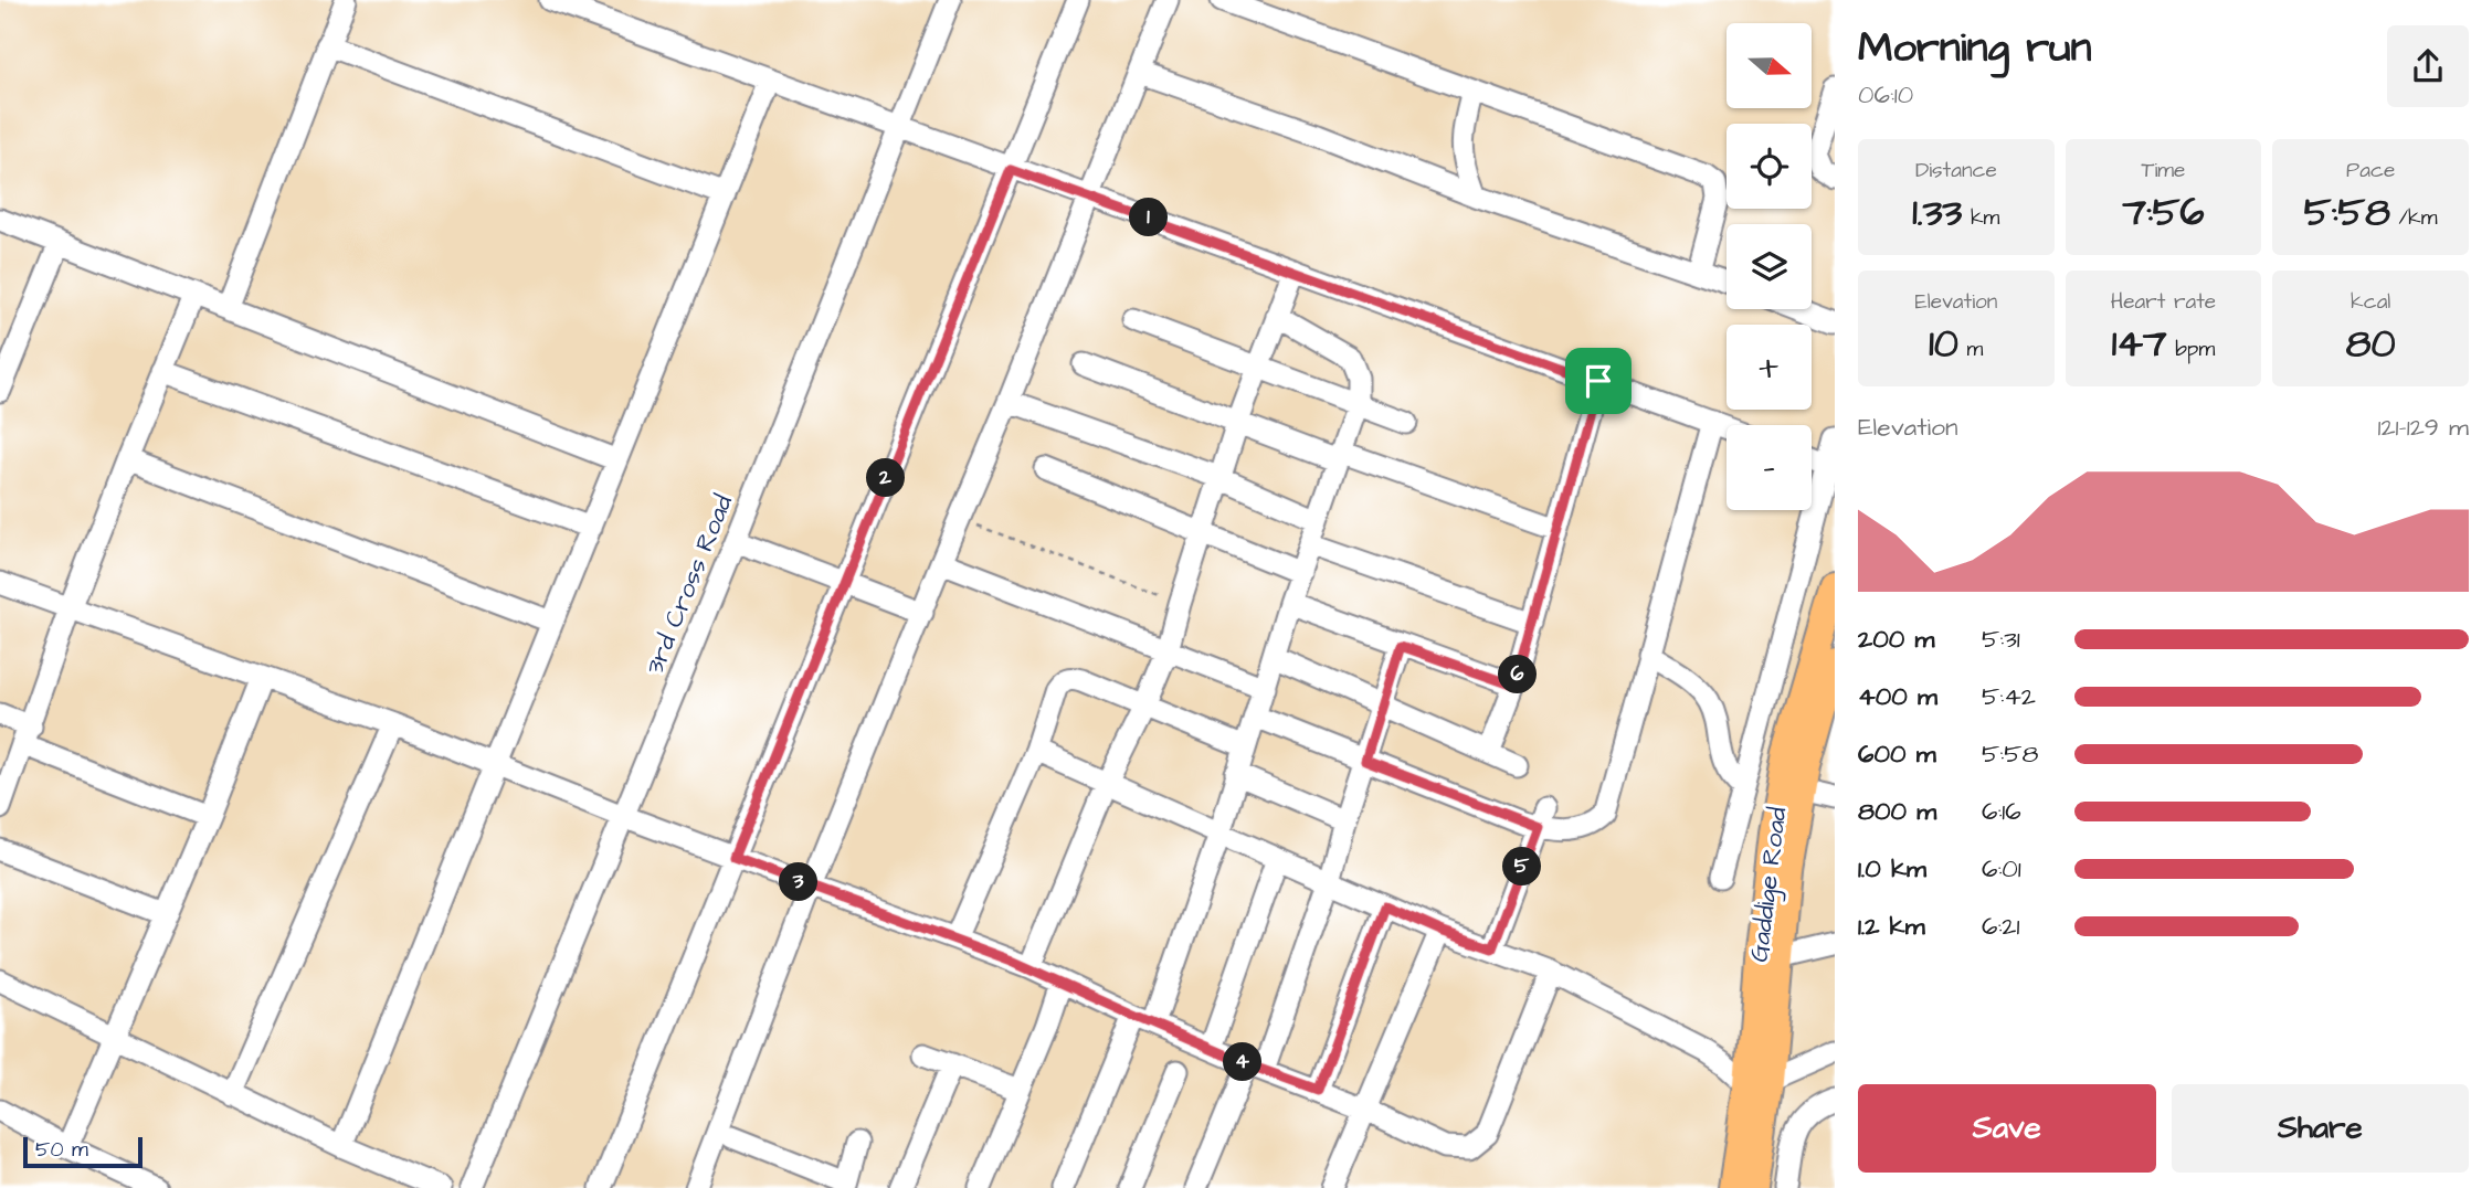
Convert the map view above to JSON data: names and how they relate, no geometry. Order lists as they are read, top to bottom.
{
  "streets": {
    "main road": ["Gaddige Road"],
    "street": ["3rd Cross Road"]
  },
  "scale_bar": "50 m",
  "north": "right",
  "page": {
    "heading": ["Morning run", "06:10"],
    "map_buttons": ["+", "−"],
    "stats": [
      ["Distance", "1.33 km"],
      ["Time", "7:56"],
      ["Pace", "5:58 /km"],
      ["Elevation", "10 m"],
      ["Heart rate", "147 bpm"],
      ["kcal", "80"]
    ],
    "pins": [
      "1",
      "2",
      "6",
      "5",
      "3",
      "4"
    ],
    "chart": ["Elevation", "121–129 m"],
    "list": [
      {
        "name": "200 m",
        "note": "5:31"
      },
      {
        "name": "400 m",
        "note": "5:42"
      },
      {
        "name": "600 m",
        "note": "5:58"
      },
      {
        "name": "800 m",
        "note": "6:16"
      },
      {
        "name": "1.0 km",
        "note": "6:01"
      },
      {
        "name": "1.2 km",
        "note": "6:21"
      }
    ],
    "buttons": ["Save", "Share"],
    "scale": "50 m"
  }
}
